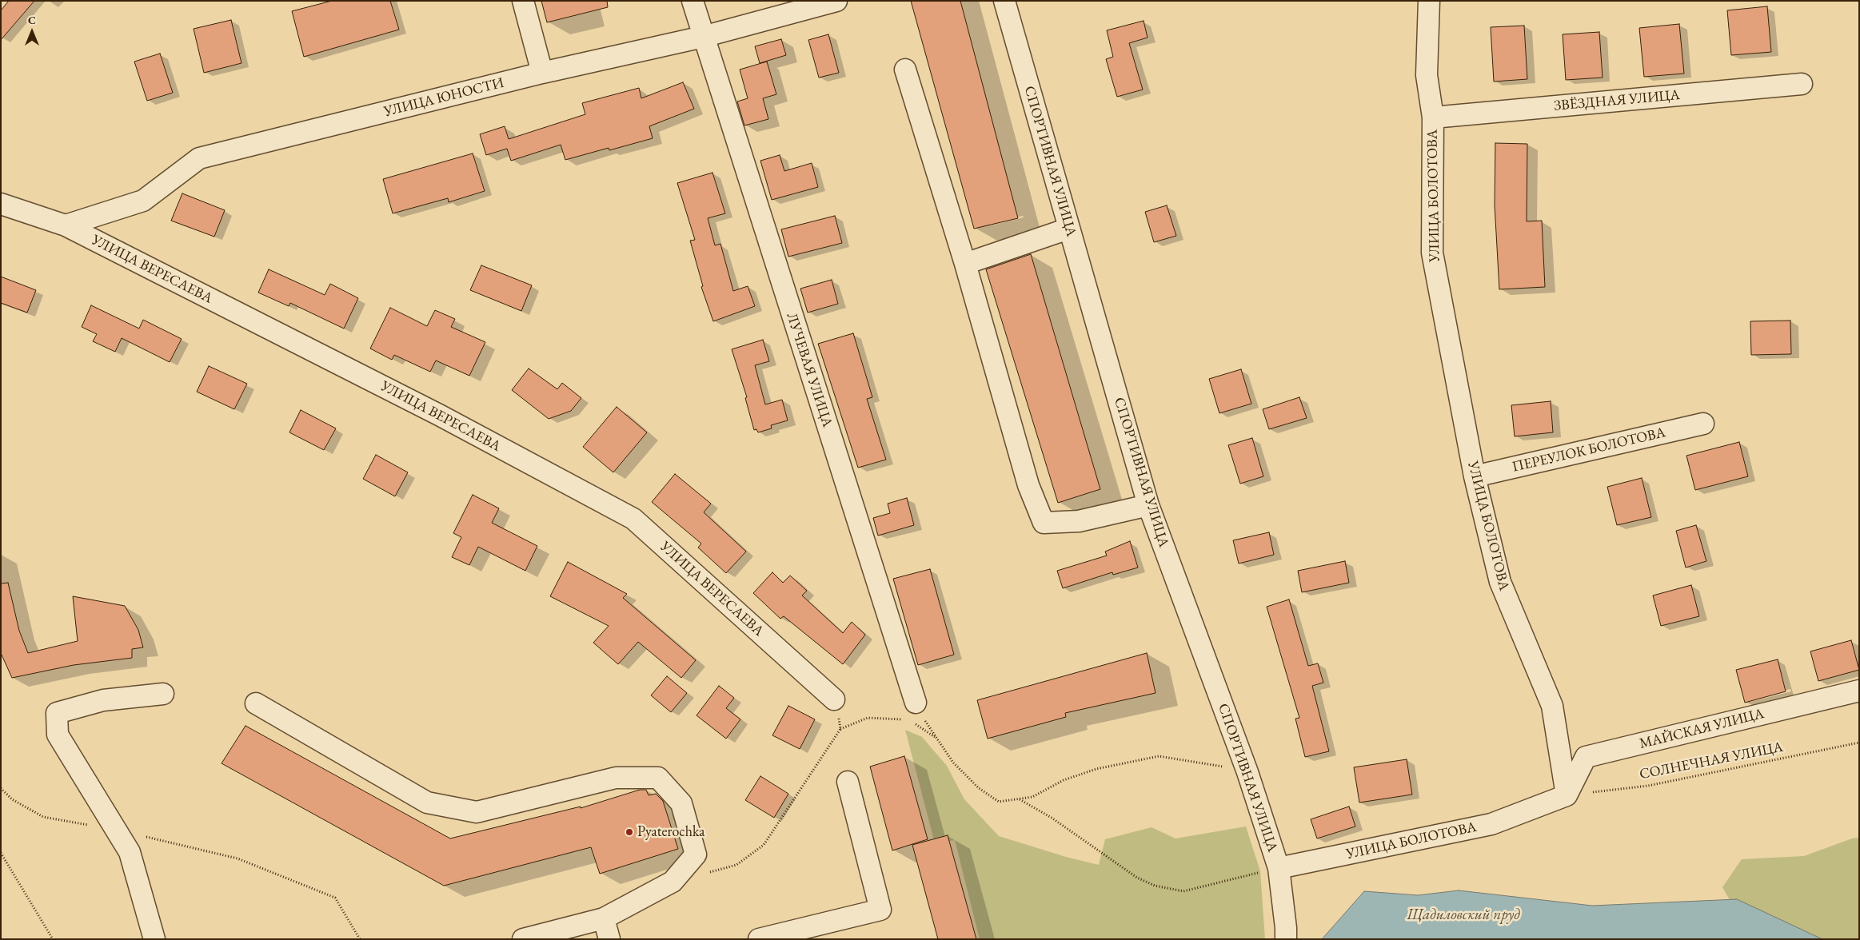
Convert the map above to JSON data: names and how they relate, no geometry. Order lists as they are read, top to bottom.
{
  "streets": {
    "street": [
      "УЛИЦА ЮНОСТИ",
      "ЗВЁЗДНАЯ УЛИЦА",
      "СПОРТИВНАЯ УЛИЦА",
      "УЛИЦА БОЛОТОВА",
      "УЛИЦА ВЕРЕСАЕВА",
      "ЛУЧЕВАЯ УЛИЦА",
      "ПЕРЕУЛОК БОЛОТОВА",
      "МАЙСКАЯ УЛИЦА"
    ],
    "path": ["СОЛНЕЧНАЯ УЛИЦА"]
  },
  "crossings": [
    ["УЛИЦА ЮНОСТИ", "УЛИЦА ВЕРЕСАЕВА"],
    ["УЛИЦА ЮНОСТИ", "ЛУЧЕВАЯ УЛИЦА"],
    ["ЗВЁЗДНАЯ УЛИЦА", "УЛИЦА БОЛОТОВА"],
    ["СПОРТИВНАЯ УЛИЦА", "УЛИЦА БОЛОТОВА"],
    ["УЛИЦА БОЛОТОВА", "ПЕРЕУЛОК БОЛОТОВА"],
    ["УЛИЦА БОЛОТОВА", "МАЙСКАЯ УЛИЦА"],
    ["УЛИЦА БОЛОТОВА", "СОЛНЕЧНАЯ УЛИЦА"],
    ["МАЙСКАЯ УЛИЦА", "СОЛНЕЧНАЯ УЛИЦА"]
  ],
  "water": ["Щадиловский пруд"],
  "places": ["Pyaterochka"],
  "north": "top"
}
